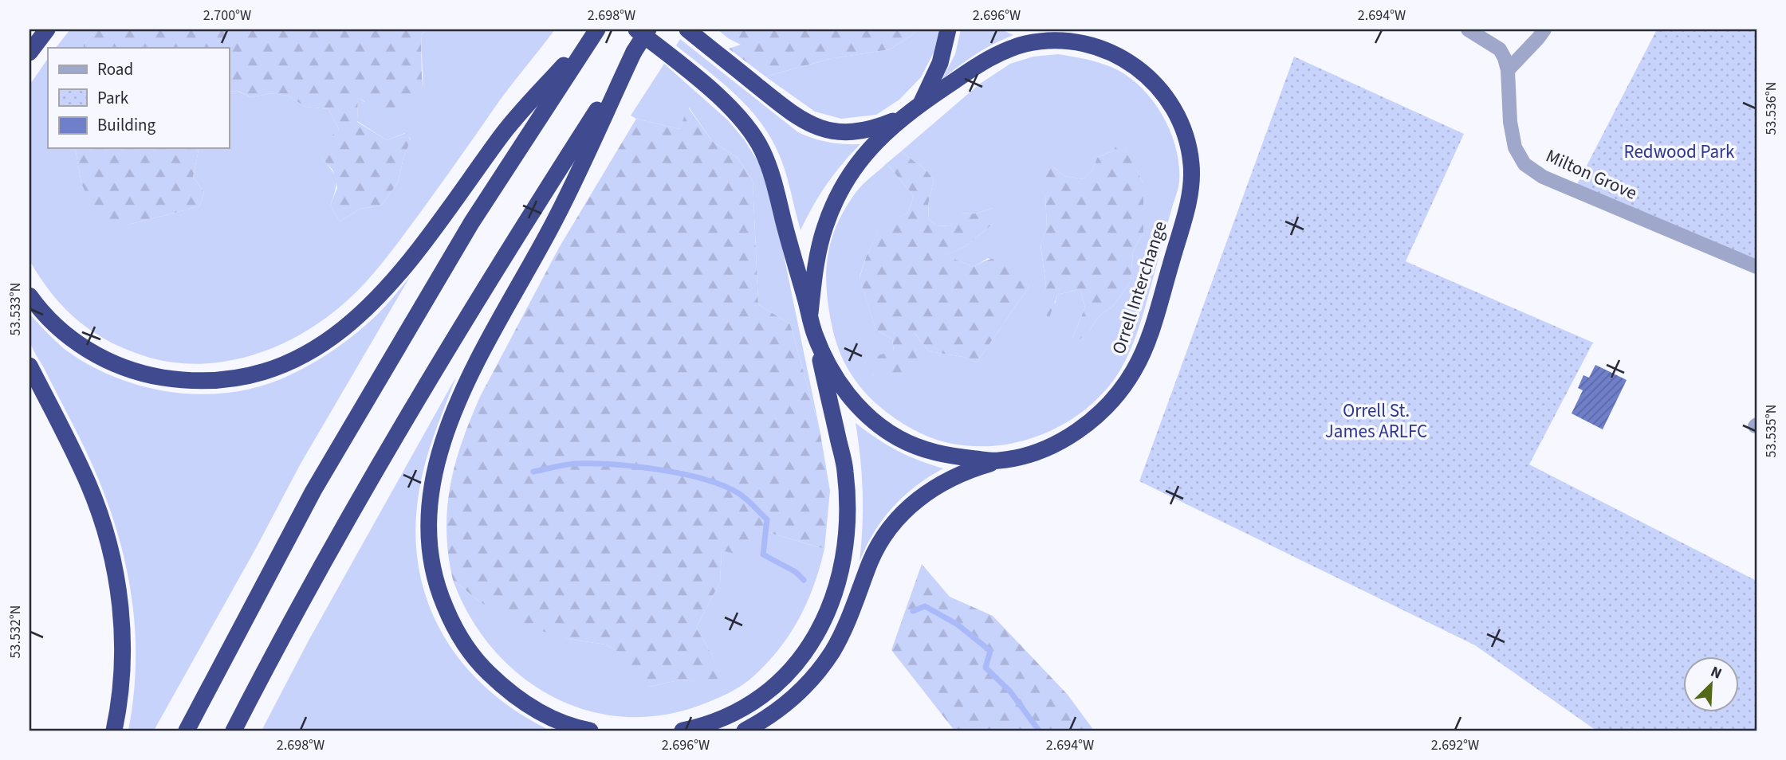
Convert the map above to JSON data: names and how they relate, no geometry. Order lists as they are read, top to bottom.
{
  "streets": {
    "highway": ["Orrell Interchange"],
    "street": ["Milton Grove"]
  },
  "parks": ["Redwood Park", "Orrell St. James ARLFC"],
  "legend": ["Road", "Park", "Building"],
  "north": "top right",
  "coordinates": [
    "2.700°W",
    "2.698°W",
    "2.696°W",
    "2.694°W",
    "53.536°N",
    "53.533°N",
    "53.535°N",
    "53.532°N",
    "2.692°W"
  ]
}
